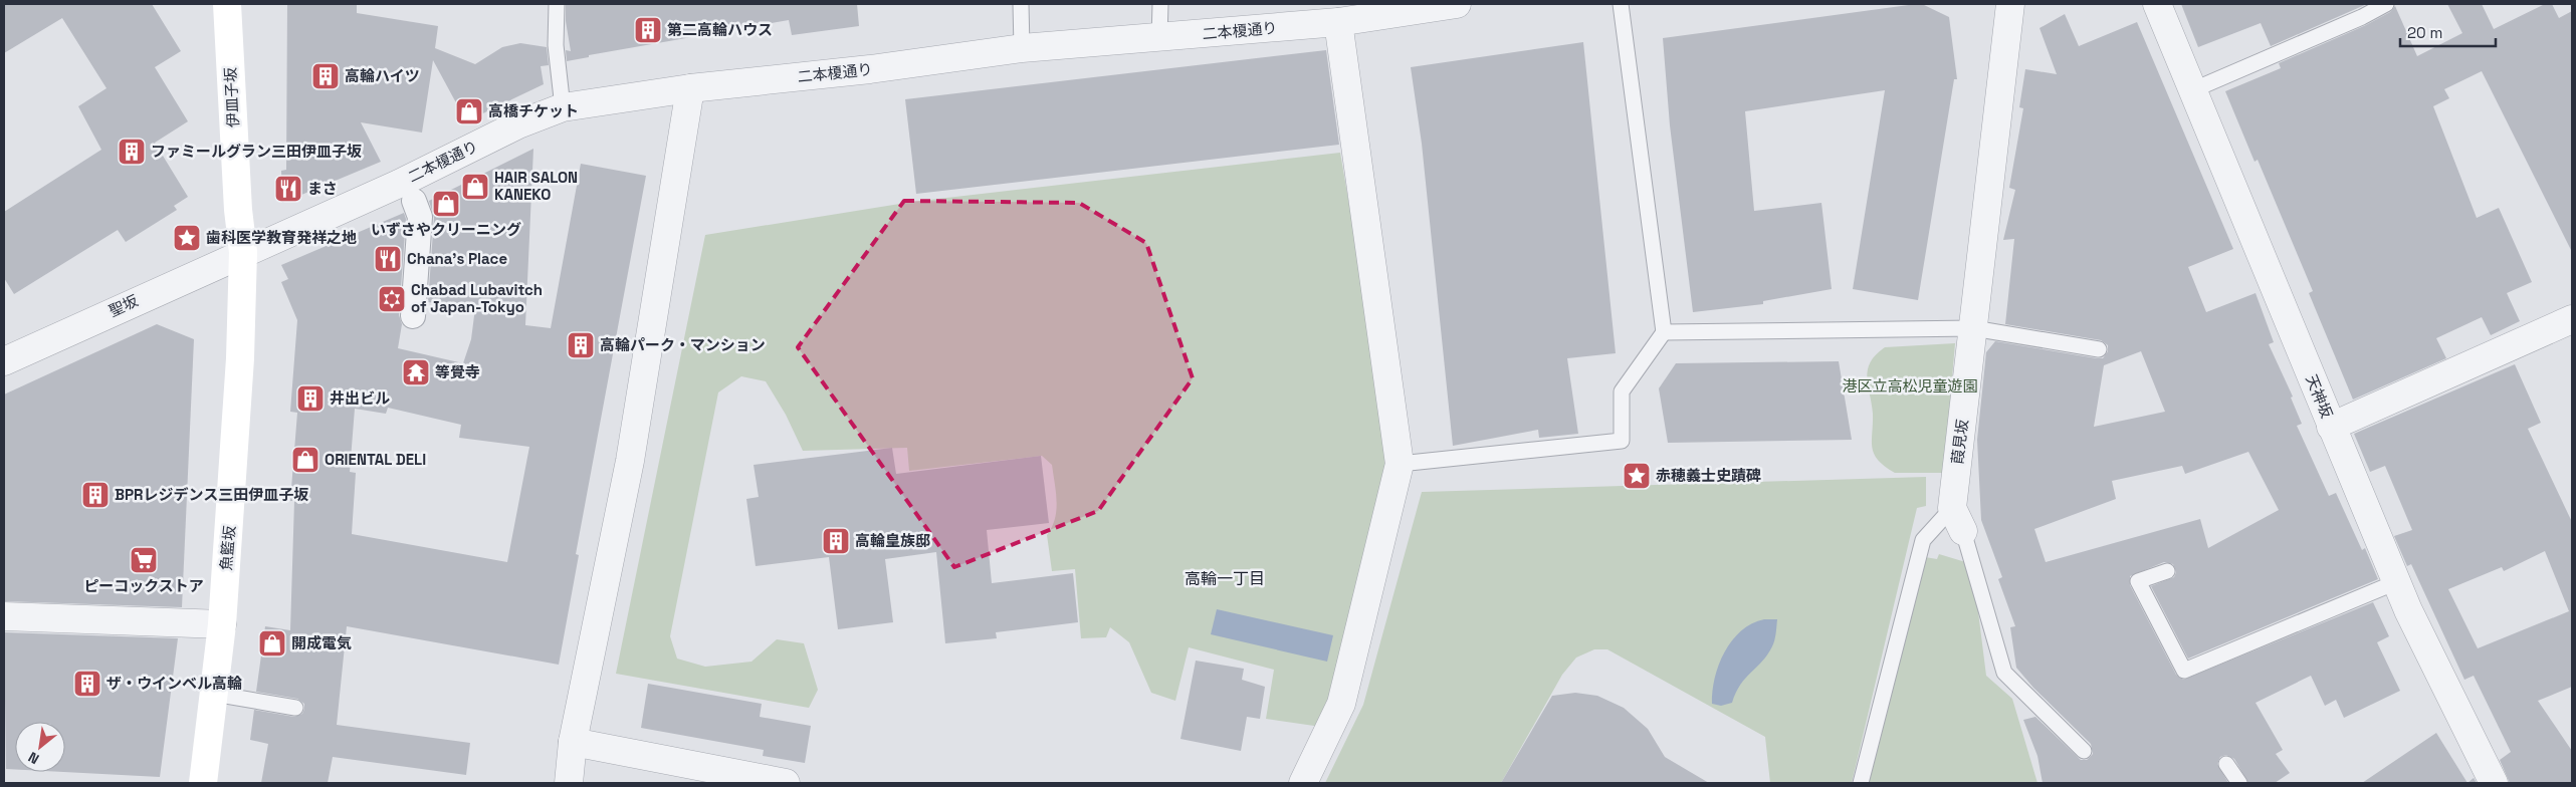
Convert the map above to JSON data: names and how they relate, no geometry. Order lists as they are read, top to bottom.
{
  "streets": {
    "main road": ["伊皿子坂", "魚籃坂"],
    "street": [
      "二本榎通り",
      "聖坂",
      "天神坂",
      "葭見坂"
    ]
  },
  "crossings": [
    ["二本榎通り", "伊皿子坂"],
    ["二本榎通り", "聖坂"],
    ["二本榎通り", "魚籃坂"],
    ["伊皿子坂", "聖坂"],
    ["伊皿子坂", "魚籃坂"],
    ["聖坂", "魚籃坂"]
  ],
  "districts": ["高輪一丁目"],
  "parks": ["港区立高松児童遊園"],
  "places": {
    "building": [
      "第二高輪ハウス",
      "高輪ハイツ",
      "ファミールグラン三田伊皿子坂",
      "高輪パーク・マンション",
      "井出ビル",
      "BPRレジデンス三田伊皿子坂",
      "高輪皇族邸",
      "ザ・ウインベル高輪"
    ],
    "shop": [
      "高橋チケット",
      "HAIR SALON KANEKO",
      "いずさやクリーニング",
      "ORIENTAL DELI",
      "開成電気"
    ],
    "restaurant": ["まさ", "Chana's Place"],
    "place": ["歯科医学教育発祥之地", "赤穂義士史蹟碑"],
    "synagogue": ["Chabad Lubavitch of Japan-Tokyo"],
    "temple": ["等覺寺"],
    "supermarket": ["ピーコックストア"]
  },
  "scale_bar": "20 m",
  "north": "bottom left"
}
